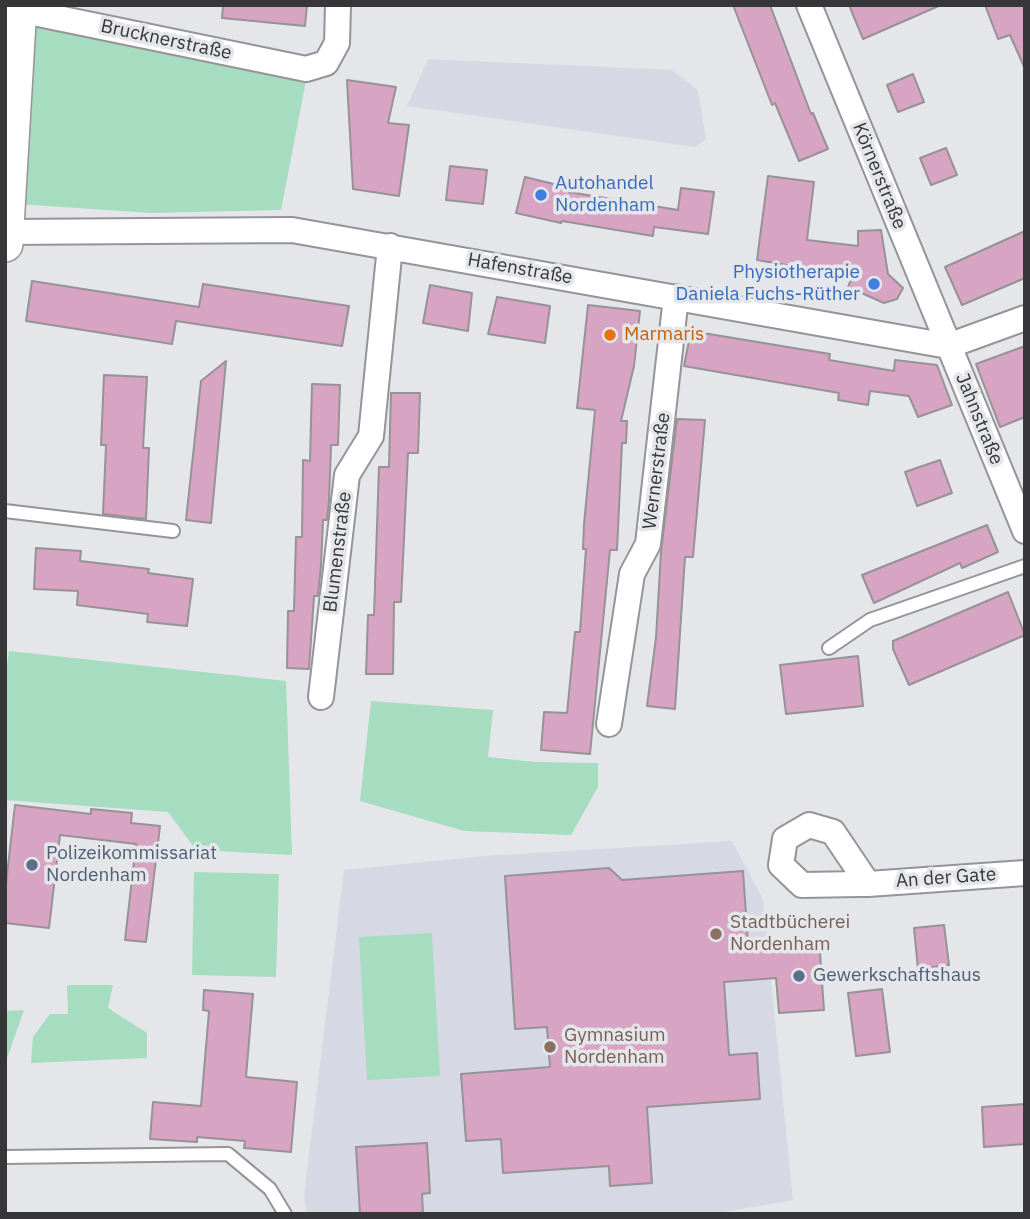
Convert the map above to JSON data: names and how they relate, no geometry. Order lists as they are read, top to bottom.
{
  "streets": {
    "street": [
      "Brucknerstraße",
      "Körnerstraße",
      "Hafenstraße",
      "Jahnstraße",
      "Wernerstraße",
      "Blumenstraße",
      "An der Gate"
    ]
  },
  "crossings": [
    ["Körnerstraße", "Hafenstraße"],
    ["Körnerstraße", "Jahnstraße"],
    ["Hafenstraße", "Jahnstraße"],
    ["Hafenstraße", "Wernerstraße"],
    ["Hafenstraße", "Blumenstraße"]
  ],
  "places": [
    "Autohandel Nordenham",
    "Physiotherapie Daniela Fuchs-Rüther",
    "Marmaris",
    "Polizeikommissariat Nordenham",
    "Stadtbücherei Nordenham",
    "Gewerkschaftshaus",
    "Gymnasium Nordenham"
  ]
}
